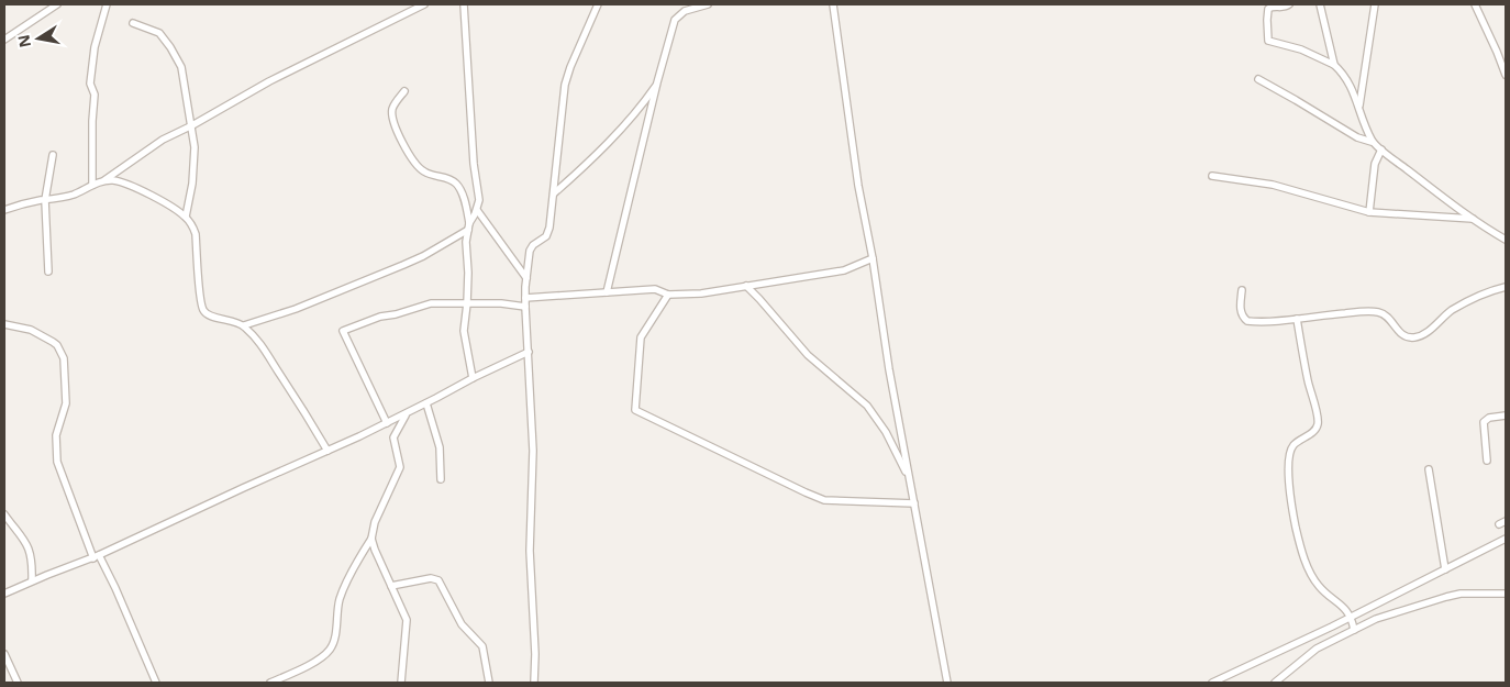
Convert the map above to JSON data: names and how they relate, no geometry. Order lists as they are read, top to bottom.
{
  "north": "left"
}
